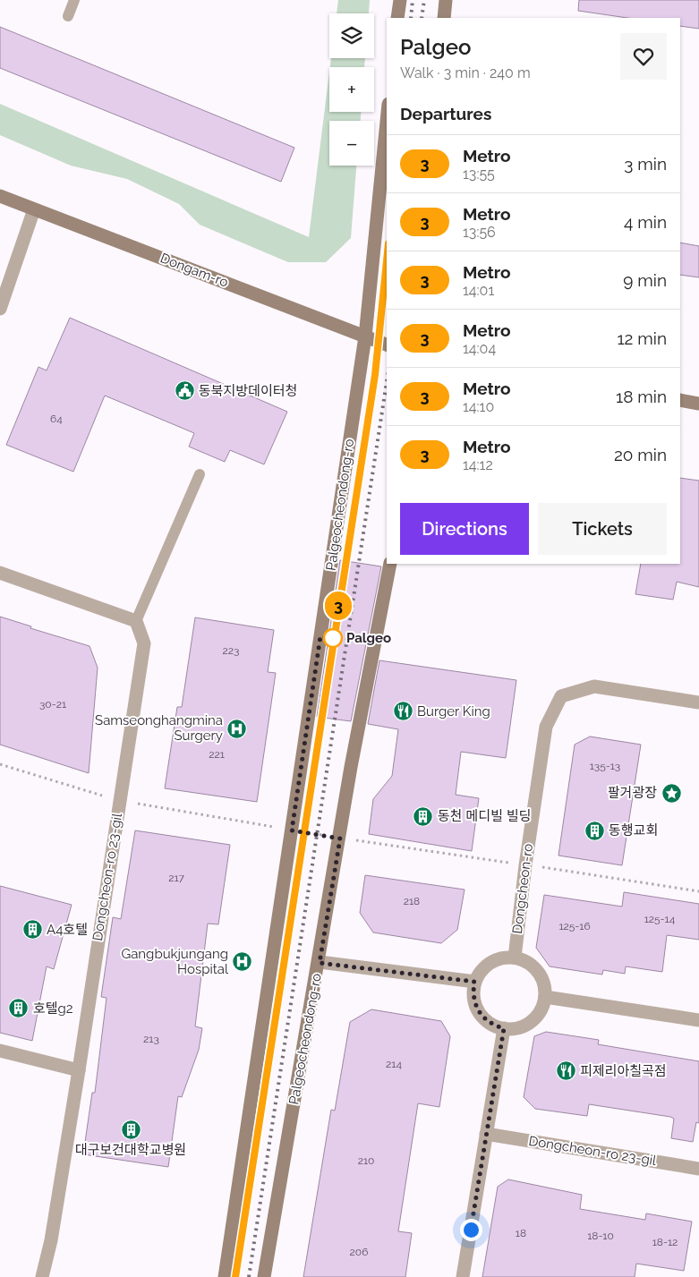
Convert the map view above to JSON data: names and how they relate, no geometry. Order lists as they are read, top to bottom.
{
  "streets": {
    "main road": ["Dongam-ro", "Palgeocheondong-ro"],
    "street": ["Dongcheon-ro 23-gil", "Dongcheon-ro"]
  },
  "crossings": [
    ["Dongam-ro", "Palgeocheondong-ro"]
  ],
  "places": {
    "public building": ["동북지방데이터청"],
    "other": ["Palgeo"],
    "restaurant": ["Burger King", "피제리아칠곡점"],
    "hospital": ["Samseonghangmina Surgery", "Gangbukjungang Hospital"],
    "place": ["팔거광장"],
    "building": [
      "동천 메디빌 빌딩",
      "동행교회",
      "A4호텔",
      "호텔g2",
      "대구보건대학교병원"
    ]
  },
  "lines": ["metro line 3"],
  "house_numbers": [
    "64",
    "223",
    "30-21",
    "221",
    "135-13",
    "217",
    "218",
    "125-14",
    "125-16",
    "213",
    "214",
    "210",
    "18",
    "18-10",
    "18-12",
    "206"
  ],
  "page": {
    "on_map": "3",
    "map_buttons": ["+", "−"],
    "heading": [
      ["Palgeo", "Walk · 3 min · 240 m"],
      "Departures"
    ],
    "list": [
      {
        "mark": "3",
        "name": "Metro",
        "note": "13:55",
        "value": "3 min"
      },
      {
        "mark": "3",
        "name": "Metro",
        "note": "13:56",
        "value": "4 min"
      },
      {
        "mark": "3",
        "name": "Metro",
        "note": "14:01",
        "value": "9 min"
      },
      {
        "mark": "3",
        "name": "Metro",
        "note": "14:04",
        "value": "12 min"
      },
      {
        "mark": "3",
        "name": "Metro",
        "note": "14:10",
        "value": "18 min"
      },
      {
        "mark": "3",
        "name": "Metro",
        "note": "14:12",
        "value": "20 min"
      }
    ],
    "buttons": ["Directions", "Tickets"]
  }
}
